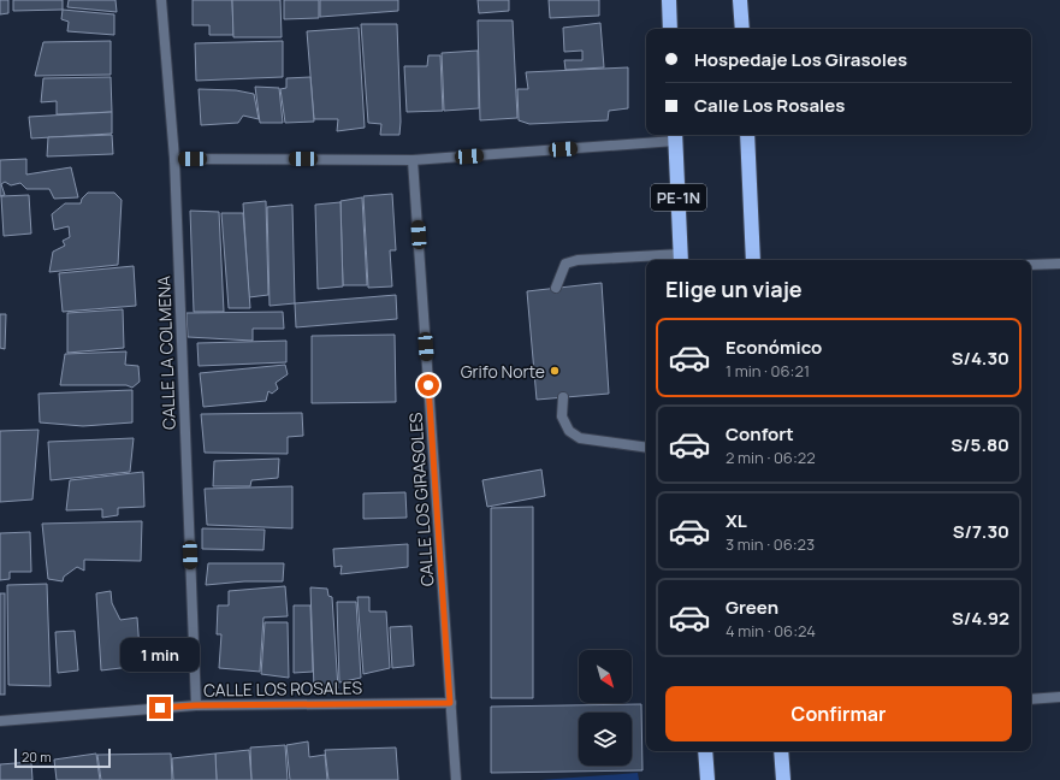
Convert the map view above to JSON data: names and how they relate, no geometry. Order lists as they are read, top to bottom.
{
  "streets": {
    "highway": ["PE-1N"],
    "street": ["CALLE LA COLMENA", "CALLE LOS GIRASOLES", "CALLE LOS ROSALES"]
  },
  "crossings": [
    ["CALLE LA COLMENA", "CALLE LOS ROSALES"],
    ["CALLE LOS GIRASOLES", "CALLE LOS ROSALES"]
  ],
  "places": ["Grifo Norte"],
  "scale_bar": "20 m",
  "north": "bottom right",
  "page": {
    "banner": ["Hospedaje Los Girasoles", "Calle Los Rosales"],
    "heading": "Elige un viaje",
    "list": [
      {
        "name": "Económico",
        "note": "1 min · 06:21",
        "value": "S/4.30"
      },
      {
        "name": "Confort",
        "note": "2 min · 06:22",
        "value": "S/5.80"
      },
      {
        "name": "XL",
        "note": "3 min · 06:23",
        "value": "S/7.30"
      },
      {
        "name": "Green",
        "note": "4 min · 06:24",
        "value": "S/4.92"
      }
    ],
    "bubble": "1 min",
    "buttons": "Confirmar",
    "scale": "20 m"
  }
}
